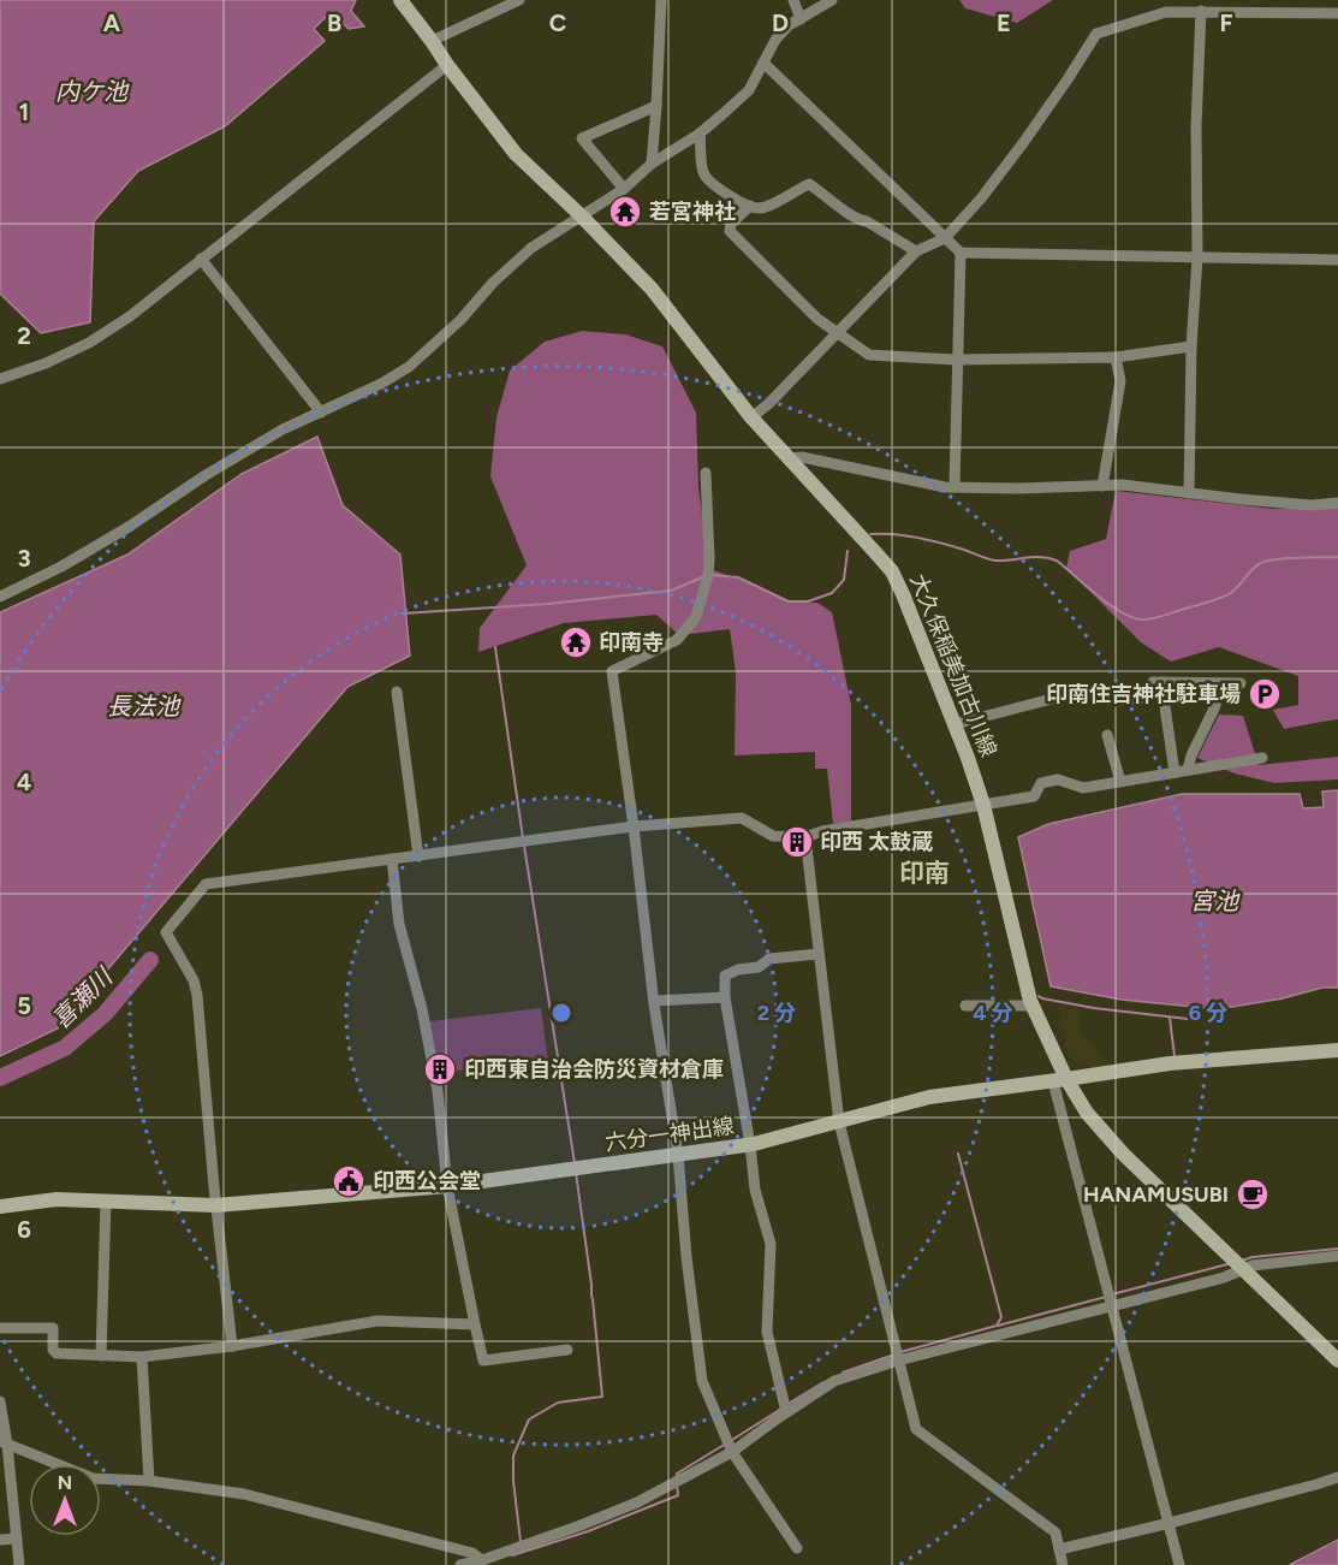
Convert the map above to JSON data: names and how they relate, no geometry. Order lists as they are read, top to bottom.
{
  "streets": {
    "main road": ["大久保稲美加古川線", "六分一神出線"]
  },
  "crossings": [
    ["大久保稲美加古川線", "六分一神出線"]
  ],
  "districts": ["印南"],
  "water": [
    "内ケ池",
    "長法池",
    "宮池",
    "喜瀬川"
  ],
  "places": {
    "temple": ["若宮神社", "印南寺"],
    "parking": ["印南住吉神社駐車場"],
    "building": ["印西 太鼓蔵", "印西東自治会防災資材倉庫"],
    "public building": ["印西公会堂"],
    "cafe": ["HANAMUSUBI"]
  },
  "north": "top",
  "grid": {
    "columns": [
      "A",
      "B",
      "C",
      "D",
      "E",
      "F"
    ],
    "rows": [
      "1",
      "2",
      "3",
      "4",
      "5",
      "6"
    ]
  },
  "rings": ["2 分", "4 分", "6 分"]
}
